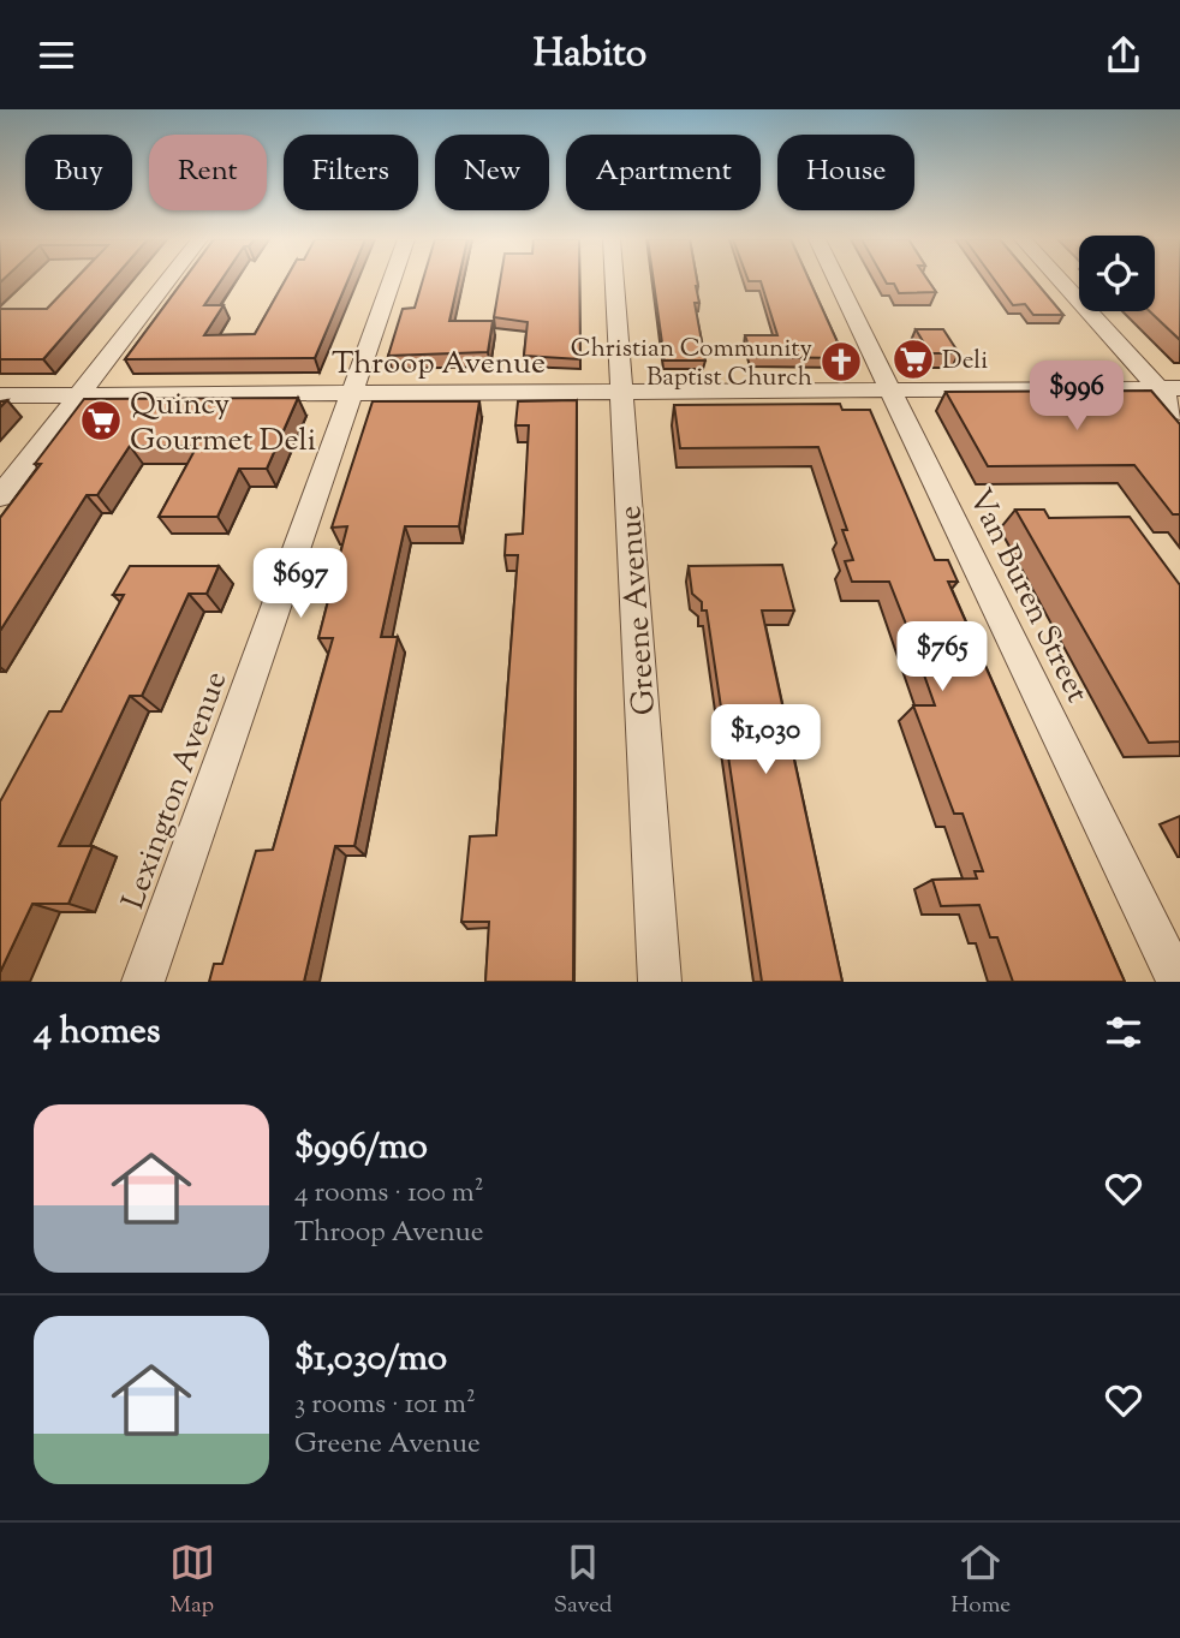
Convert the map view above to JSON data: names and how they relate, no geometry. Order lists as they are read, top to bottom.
{
  "streets": {
    "street": [
      "Throop Avenue",
      "Van Buren Street",
      "Greene Avenue",
      "Lexington Avenue"
    ]
  },
  "crossings": [
    ["Throop Avenue", "Van Buren Street"],
    ["Throop Avenue", "Greene Avenue"],
    ["Throop Avenue", "Lexington Avenue"]
  ],
  "places": {
    "supermarket": ["Deli", "Quincy Gourmet Deli"],
    "church": ["Christian Community Baptist Church"]
  },
  "page": {
    "header": "Habito",
    "chip": [
      "Buy",
      "Rent",
      "Filters",
      "New",
      "Apartment",
      "House"
    ],
    "price": [
      "$996",
      "$697",
      "$765",
      "$1,030"
    ],
    "heading": "4 homes",
    "list": [
      {
        "name": "$996/mo",
        "note": "4 rooms · 100 m² · Throop Avenue"
      },
      {
        "name": "$1,030/mo",
        "note": "3 rooms · 101 m² · Greene Avenue"
      }
    ],
    "tabs": ["Map", "Saved", "Home"]
  }
}
